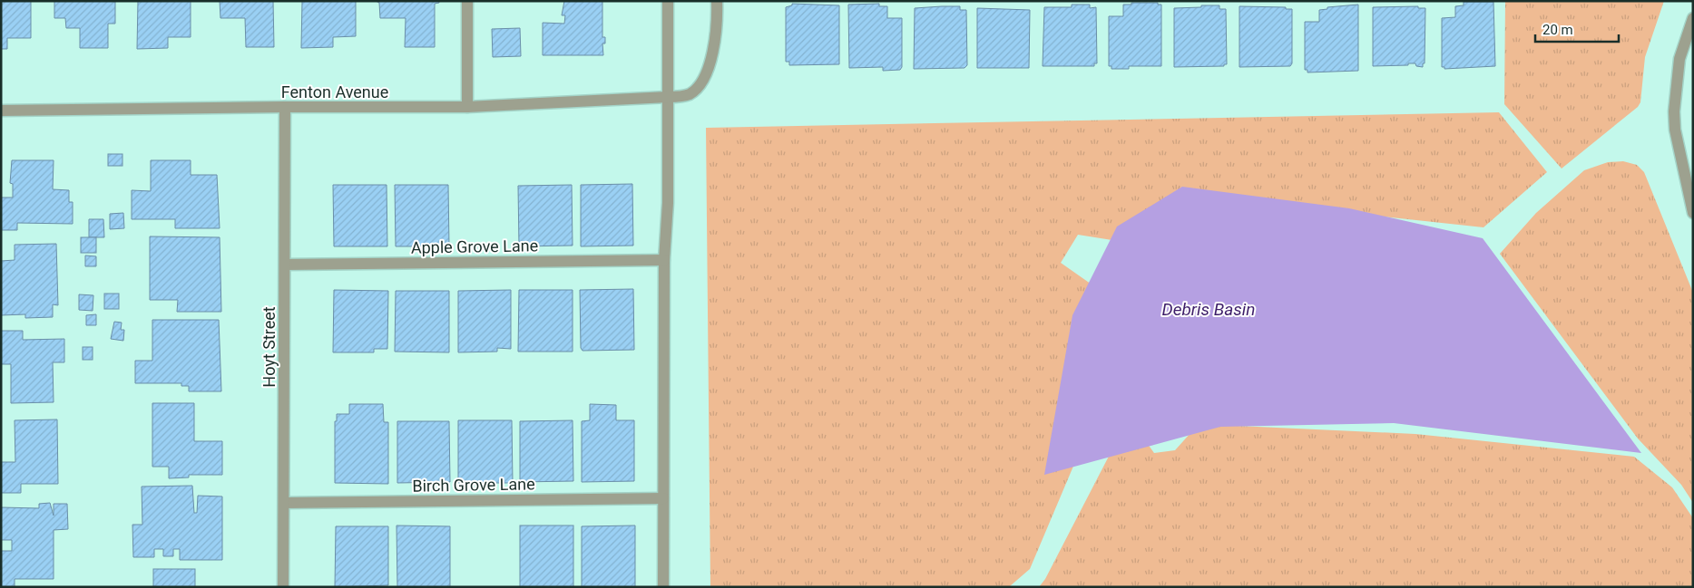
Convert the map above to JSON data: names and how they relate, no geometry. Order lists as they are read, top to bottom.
{
  "streets": {
    "street": [
      "Fenton Avenue",
      "Apple Grove Lane",
      "Hoyt Street",
      "Birch Grove Lane"
    ]
  },
  "crossings": [
    ["Fenton Avenue", "Hoyt Street"],
    ["Apple Grove Lane", "Hoyt Street"],
    ["Hoyt Street", "Birch Grove Lane"]
  ],
  "water": ["Debris Basin"],
  "scale_bar": "20 m"
}
